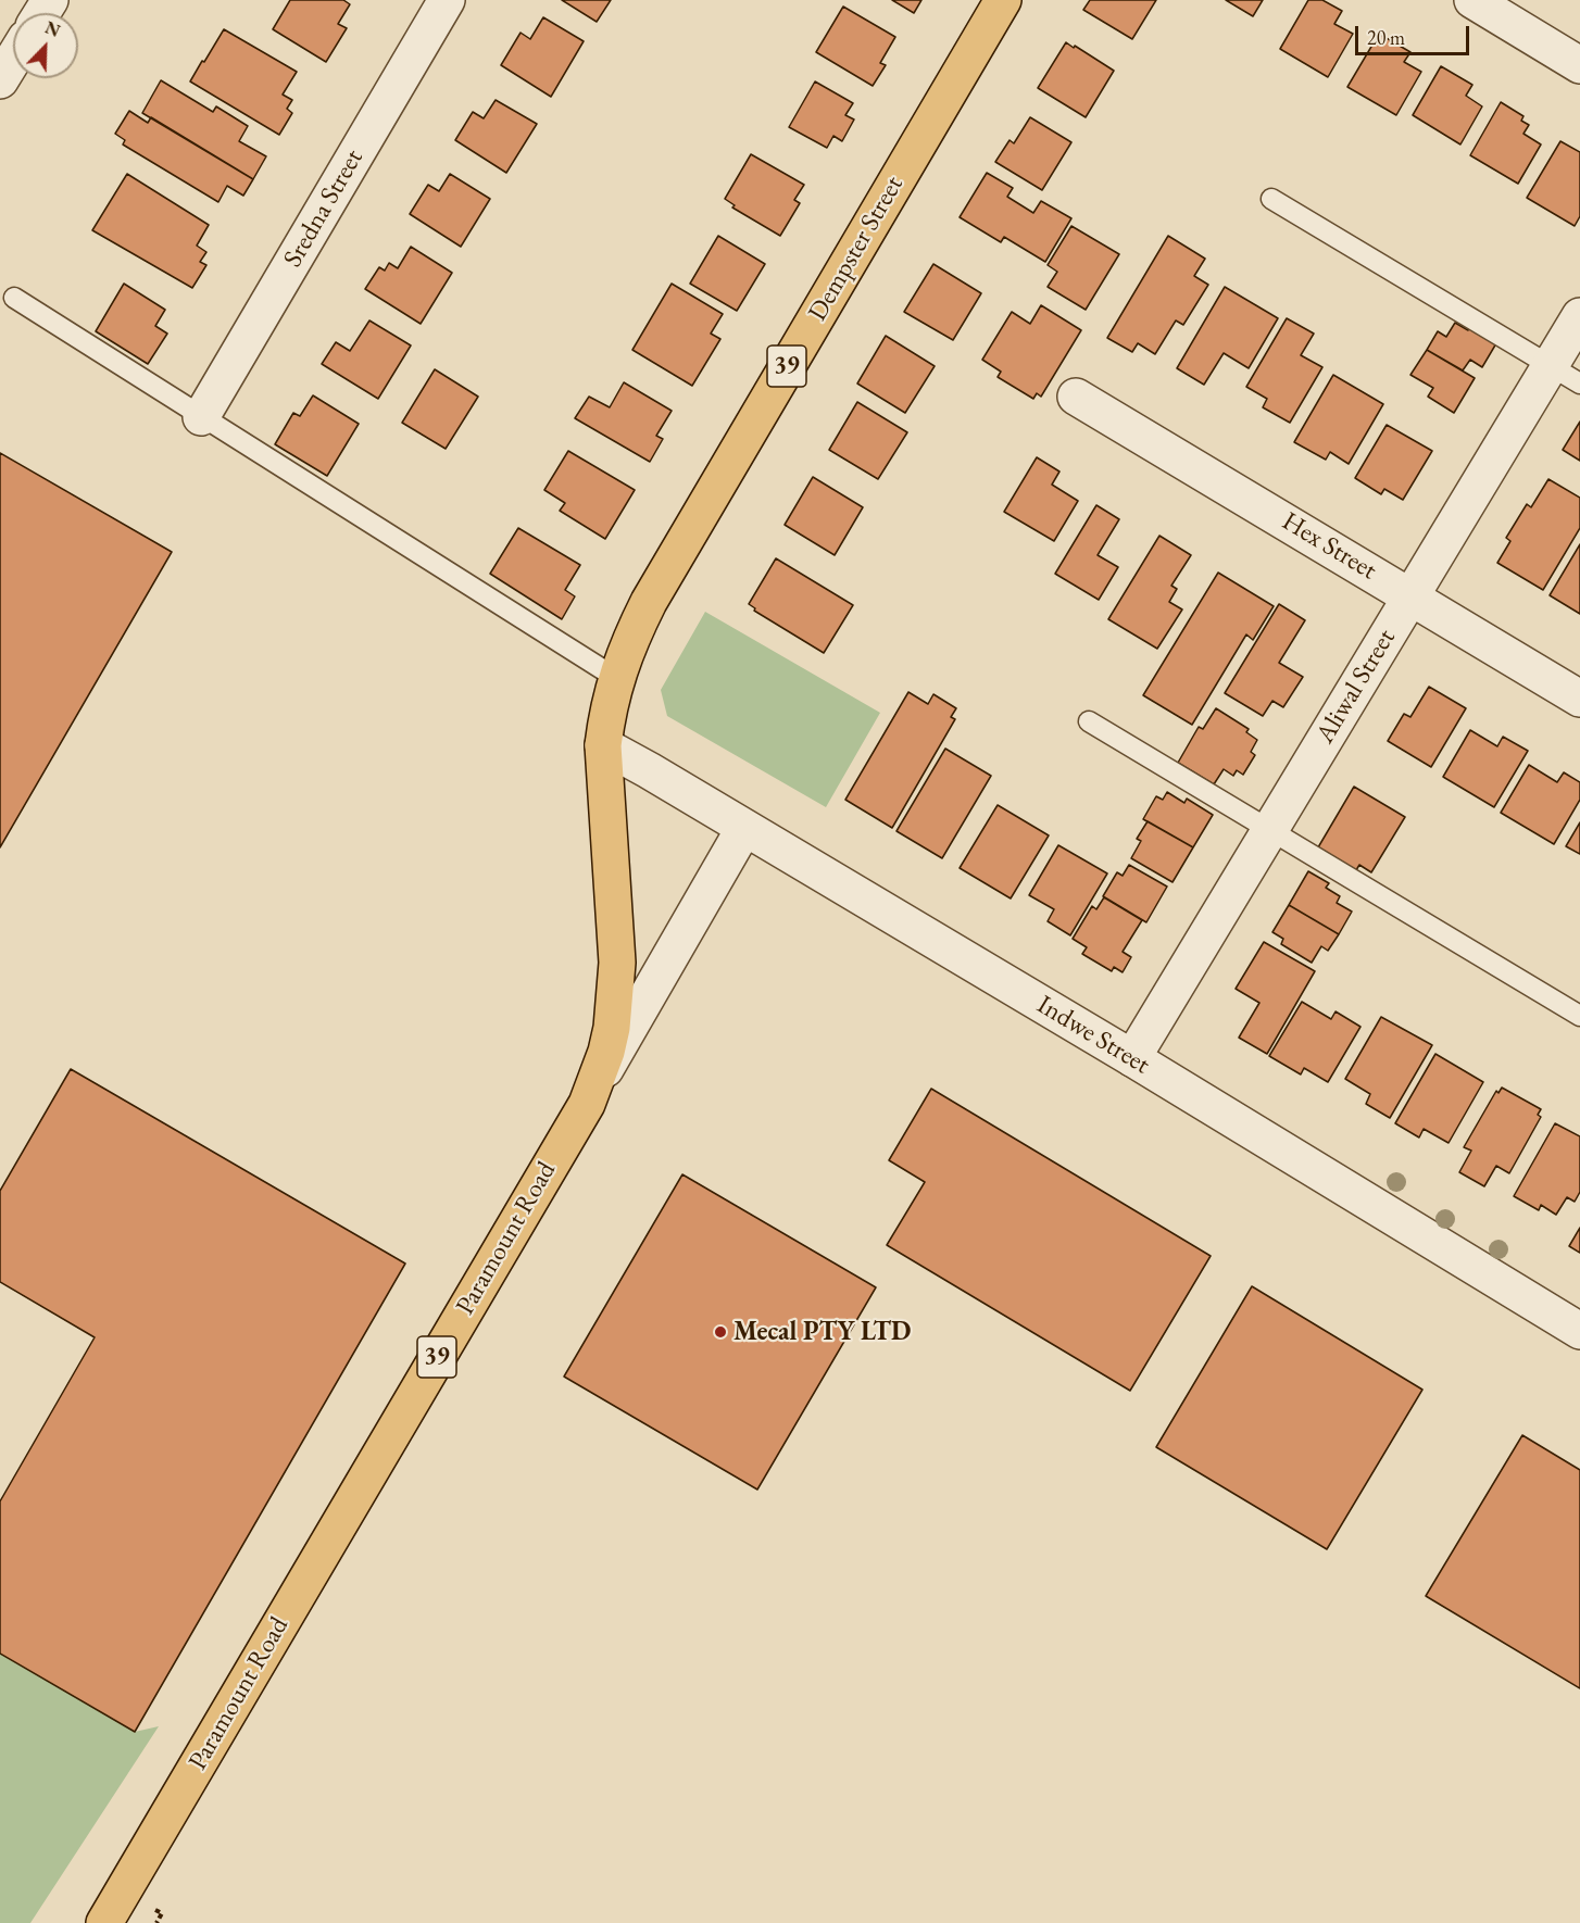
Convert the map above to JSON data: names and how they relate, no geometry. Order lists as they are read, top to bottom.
{
  "streets": {
    "main road": ["Dempster Street", "39", "Paramount Road"],
    "street": [
      "Sredna Street",
      "Hex Street",
      "Aliwal Street",
      "Indwe Street"
    ]
  },
  "crossings": [
    ["Dempster Street", "Indwe Street"],
    ["Dempster Street", "Paramount Road"],
    ["Hex Street", "Aliwal Street"],
    ["Aliwal Street", "Indwe Street"],
    ["Indwe Street", "Paramount Road"]
  ],
  "places": ["Mecal PTY LTD"],
  "scale_bar": "20 m",
  "north": "top right"
}
